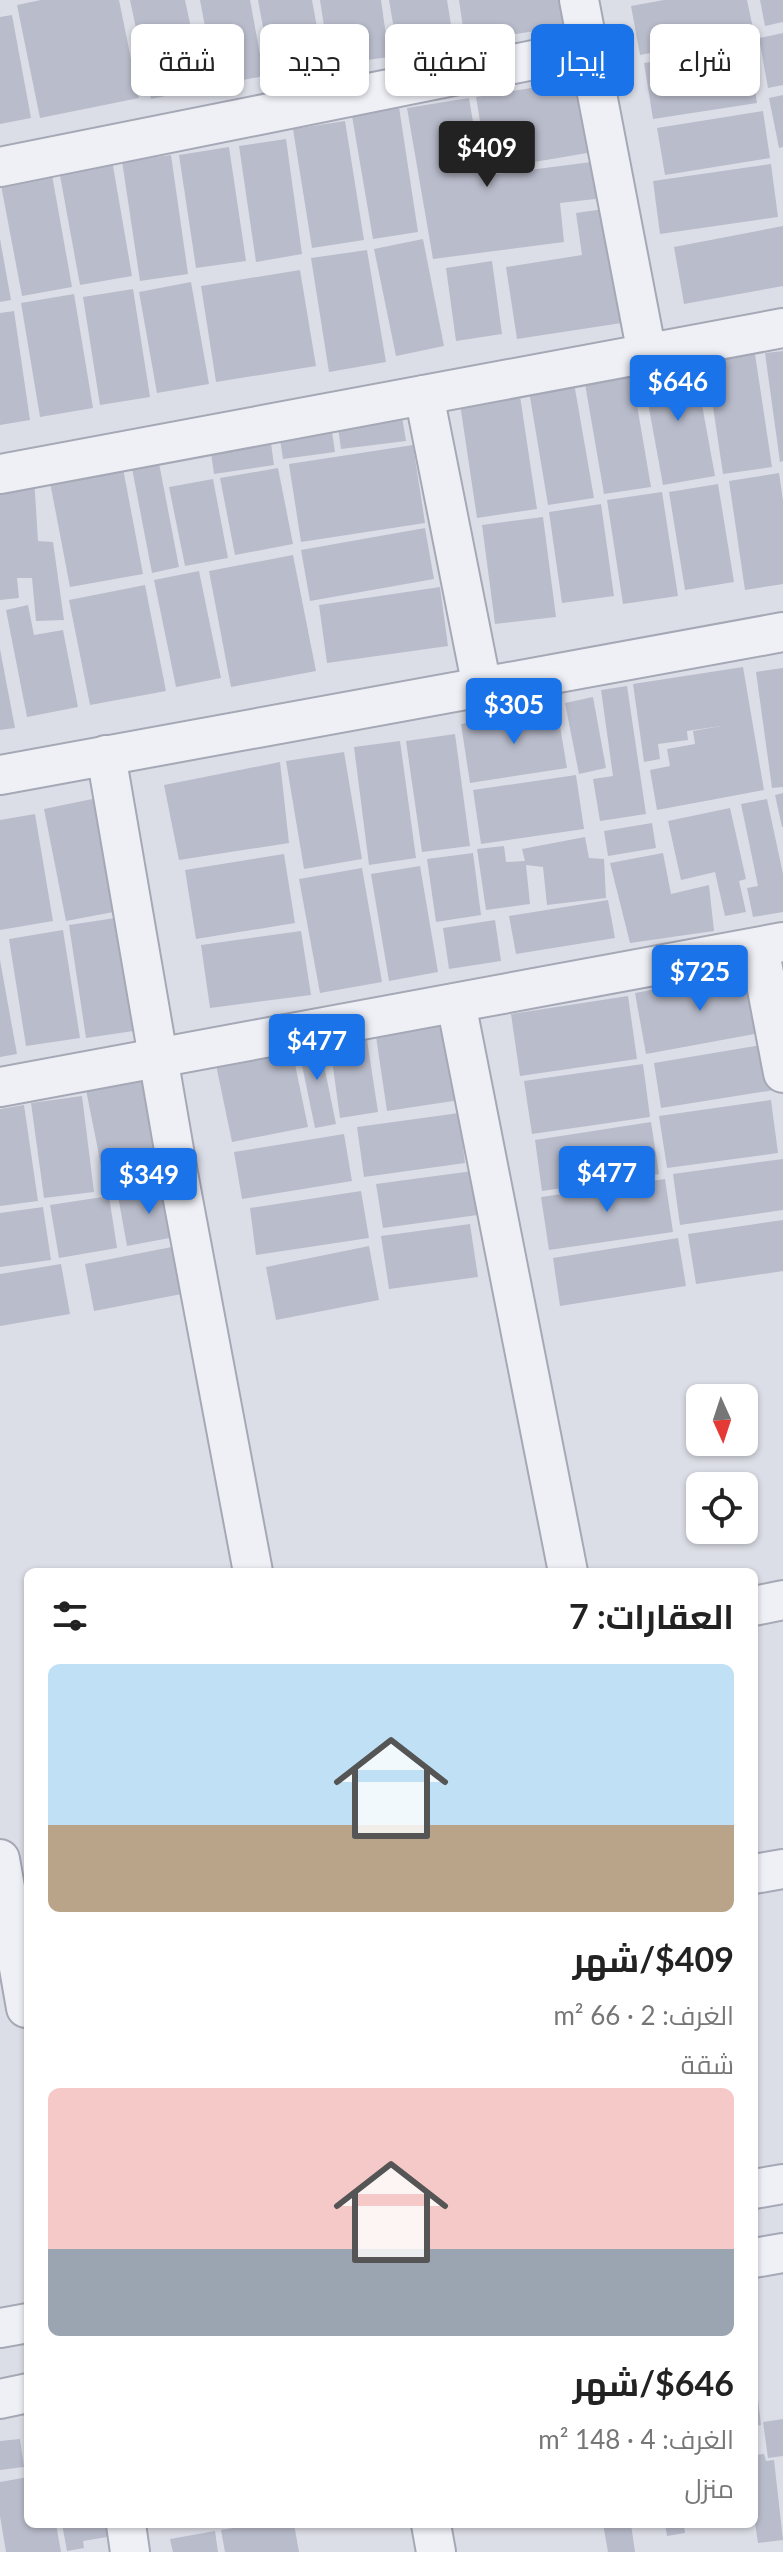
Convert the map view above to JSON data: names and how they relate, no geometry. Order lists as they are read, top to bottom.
{
  "north": "bottom",
  "page": {
    "chip": [
      "شراء",
      "إيجار",
      "تصفية",
      "جديد",
      "شقة"
    ],
    "price": [
      "$409",
      "$646",
      "$305",
      "$725",
      "$477",
      "$477",
      "$349"
    ],
    "heading": "العقارات: 7",
    "list": [
      {
        "name": "$409/شهر",
        "note": "الغرف: 2 · 66 m² · شقة"
      },
      {
        "name": "$646/شهر",
        "note": "الغرف: 4 · 148 m² · منزل"
      }
    ]
  }
}
